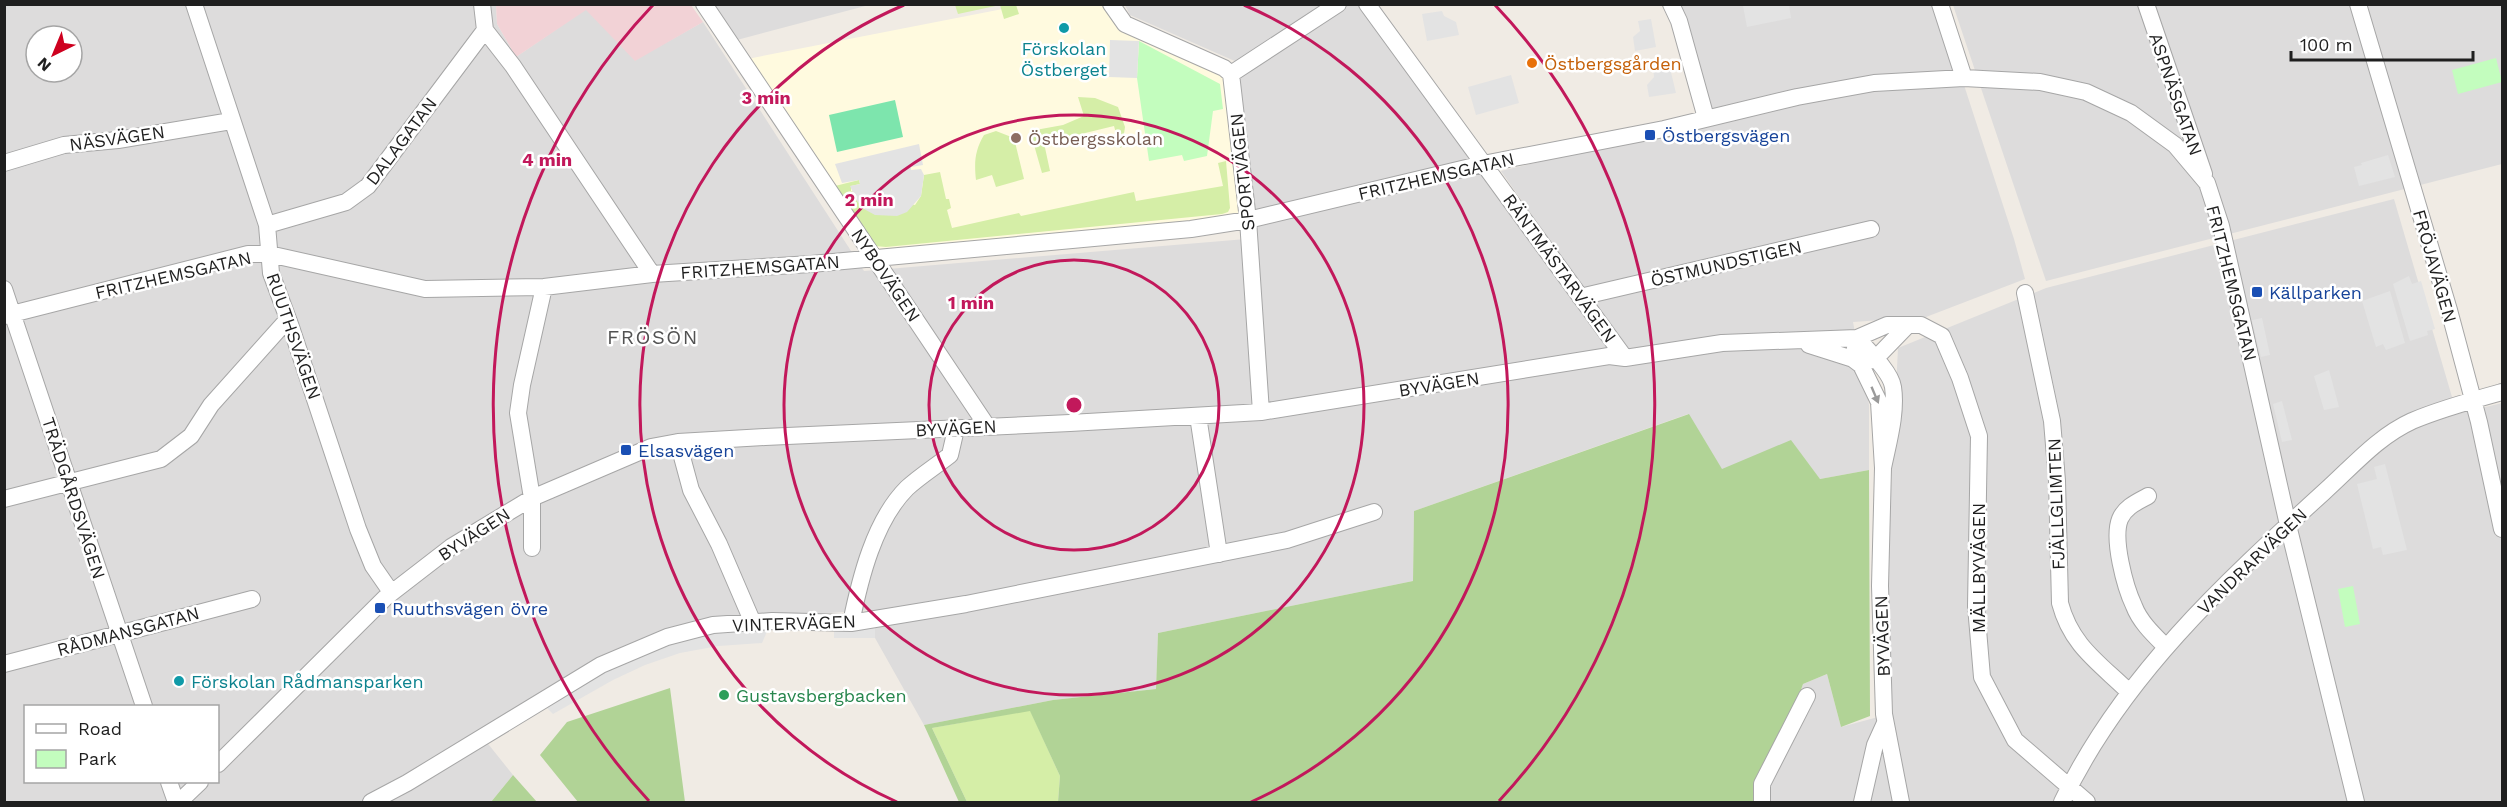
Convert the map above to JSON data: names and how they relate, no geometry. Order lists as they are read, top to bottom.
{
  "streets": {
    "street": [
      "ASPNÄSGATAN",
      "NÄSVÄGEN",
      "DALAGATAN",
      "SPORTVÄGEN",
      "FRITZHEMSGATAN",
      "ÖSTMUNDSTIGEN",
      "FRÖJAVÄGEN",
      "RÄNTMÄSTARVÄGEN",
      "NYBOVÄGEN",
      "RUUTHSVÄGEN",
      "BYVÄGEN",
      "TRÄDGÅRDSVÄGEN",
      "FJÄLLGLIMTEN",
      "VANDRARVÄGEN",
      "MÄLLBYVÄGEN",
      "VINTERVÄGEN",
      "RÅDMANSGATAN"
    ]
  },
  "crossings": [
    ["ASPNÄSGATAN", "FRITZHEMSGATAN"],
    ["NÄSVÄGEN", "RUUTHSVÄGEN"],
    ["DALAGATAN", "RUUTHSVÄGEN"],
    ["SPORTVÄGEN", "FRITZHEMSGATAN"],
    ["SPORTVÄGEN", "BYVÄGEN"],
    ["FRITZHEMSGATAN", "RÄNTMÄSTARVÄGEN"],
    ["FRITZHEMSGATAN", "NYBOVÄGEN"],
    ["FRITZHEMSGATAN", "RUUTHSVÄGEN"],
    ["FRITZHEMSGATAN", "TRÄDGÅRDSVÄGEN"],
    ["FRITZHEMSGATAN", "VANDRARVÄGEN"],
    ["ÖSTMUNDSTIGEN", "RÄNTMÄSTARVÄGEN"],
    ["FRÖJAVÄGEN", "VANDRARVÄGEN"],
    ["RÄNTMÄSTARVÄGEN", "BYVÄGEN"],
    ["NYBOVÄGEN", "BYVÄGEN"],
    ["RUUTHSVÄGEN", "BYVÄGEN"],
    ["BYVÄGEN", "MÄLLBYVÄGEN"],
    ["TRÄDGÅRDSVÄGEN", "RÅDMANSGATAN"],
    ["FJÄLLGLIMTEN", "VANDRARVÄGEN"],
    ["VANDRARVÄGEN", "MÄLLBYVÄGEN"]
  ],
  "districts": ["FRÖSÖN"],
  "places": {
    "other": [
      "Förskolan Östberget",
      "Östbergsgården",
      "Östbergsskolan",
      "Förskolan Rådmansparken",
      "Gustavsbergbacken"
    ],
    "transit": [
      "Östbergsvägen",
      "Källparken",
      "Elsasvägen",
      "Ruuthsvägen övre"
    ]
  },
  "legend": ["Road", "Park"],
  "scale_bar": "100 m",
  "north": "bottom left",
  "rings": [
    "3 min",
    "4 min",
    "2 min",
    "1 min"
  ]
}
